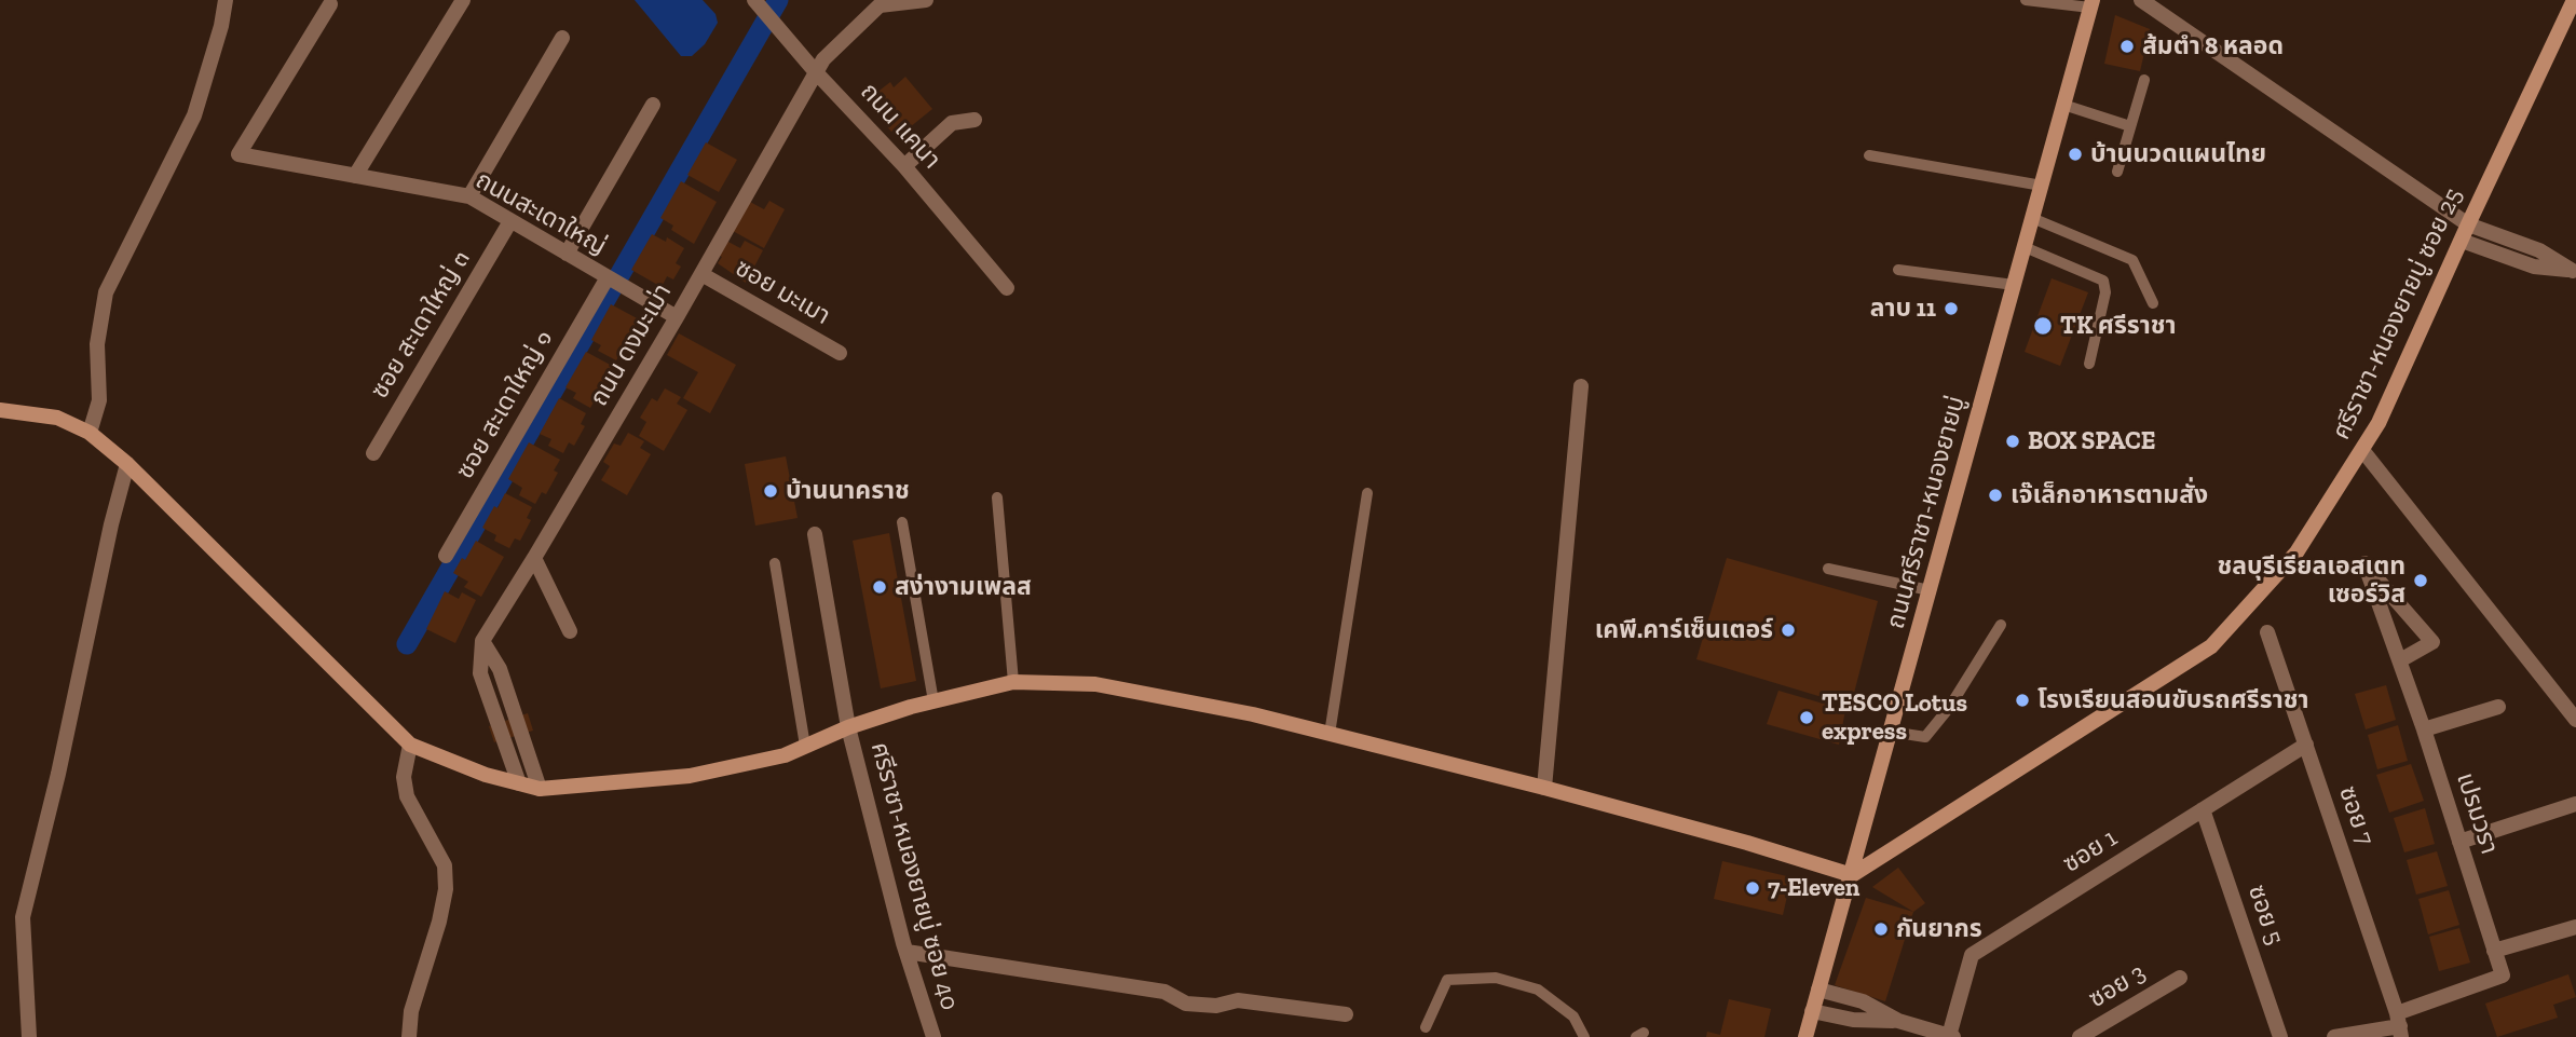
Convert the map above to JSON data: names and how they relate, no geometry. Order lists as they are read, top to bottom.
{
  "streets": {
    "street": [
      "ถนน แคนา",
      "ถนนสะเดาใหญ่",
      "ซอย มะเมา",
      "ศรีราชา-หนองยายบู่ ซอย 25",
      "ซอย สะเดาใหญ่ ๓",
      "ถนน ดงมะเม่า",
      "ซอย สะเดาใหญ่ ๑",
      "ถนนศรีราชา-หนองยายบู่",
      "เปรมวรา",
      "ซอย 7",
      "ซอย 1",
      "ศรีราชา-หนองยายบู่ ซอย 40",
      "ซอย 5",
      "ซอย 3"
    ]
  },
  "crossings": [
    ["ถนน แคนา", "ถนน ดงมะเม่า"],
    ["ถนนสะเดาใหญ่", "ซอย สะเดาใหญ่ ๓"],
    ["ถนนสะเดาใหญ่", "ถนน ดงมะเม่า"],
    ["ถนนสะเดาใหญ่", "ซอย สะเดาใหญ่ ๑"],
    ["ซอย มะเมา", "ถนน ดงมะเม่า"],
    ["ศรีราชา-หนองยายบู่ ซอย 25", "ถนนศรีราชา-หนองยายบู่"],
    ["เปรมวรา", "ซอย 7"],
    ["ซอย 7", "ซอย 1"],
    ["ซอย 1", "ซอย 5"]
  ],
  "places": [
    "ส้มตำ 8 หลอด",
    "บ้านนวดแผนไทย",
    "ลาบ 11",
    "TK ศรีราชา",
    "BOX SPACE",
    "บ้านนาคราช",
    "เจ๊เล็กอาหารตามสั่ง",
    "ชลบุรีเรียลเอสเตท เซอร์วิส",
    "สง่างามเพลส",
    "เคพี.คาร์เซ็นเตอร์",
    "โรงเรียนสอนขับรถศรีราชา",
    "TESCO Lotus express",
    "7-Eleven",
    "กันยากร"
  ]
}
